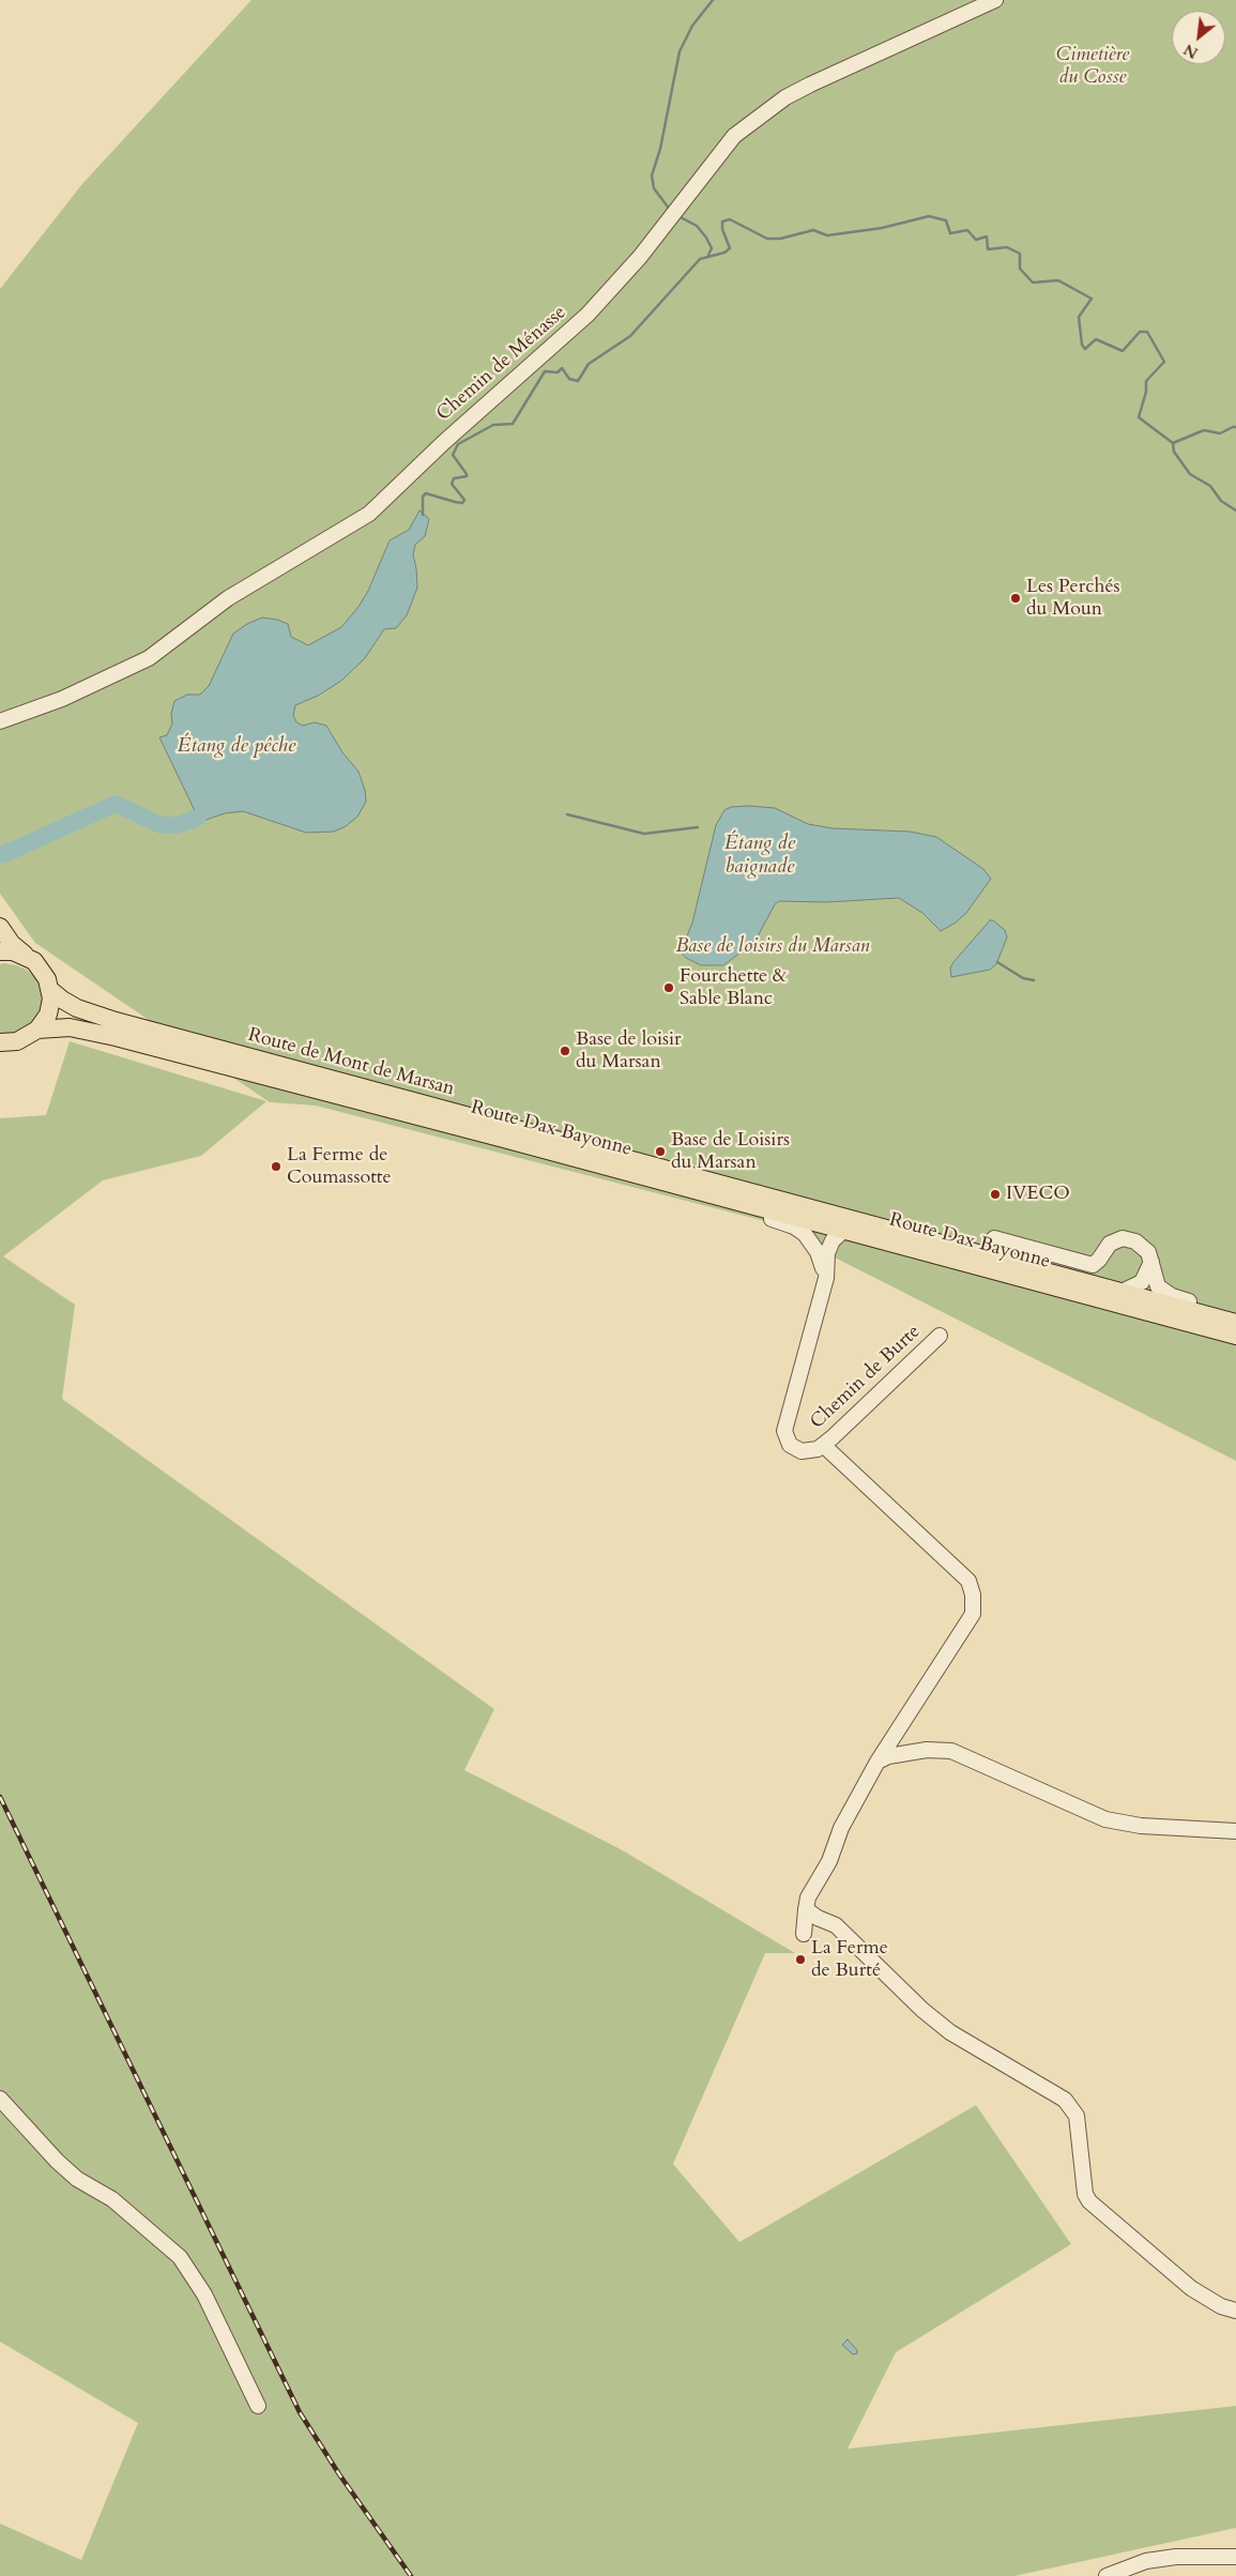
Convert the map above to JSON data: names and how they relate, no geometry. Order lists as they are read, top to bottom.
{
  "streets": {
    "main road": ["Route de Mont de Marsan", "Route Dax Bayonne"],
    "street": ["Chemin de Ménasse", "Chemin de Burte"]
  },
  "crossings": [
    ["Route Dax Bayonne", "Chemin de Burte"]
  ],
  "water": ["Étang de pêche", "Étang de baignade"],
  "parks": ["Cimetière du Cosse", "Base de loisirs du Marsan"],
  "places": [
    "Les Perchés du Moun",
    "Fourchette & Sable Blanc",
    "Base de loisir du Marsan",
    "Base de Loisirs du Marsan",
    "La Ferme de Coumassotte",
    "IVECO",
    "La Ferme de Burté"
  ],
  "north": "bottom left"
}
